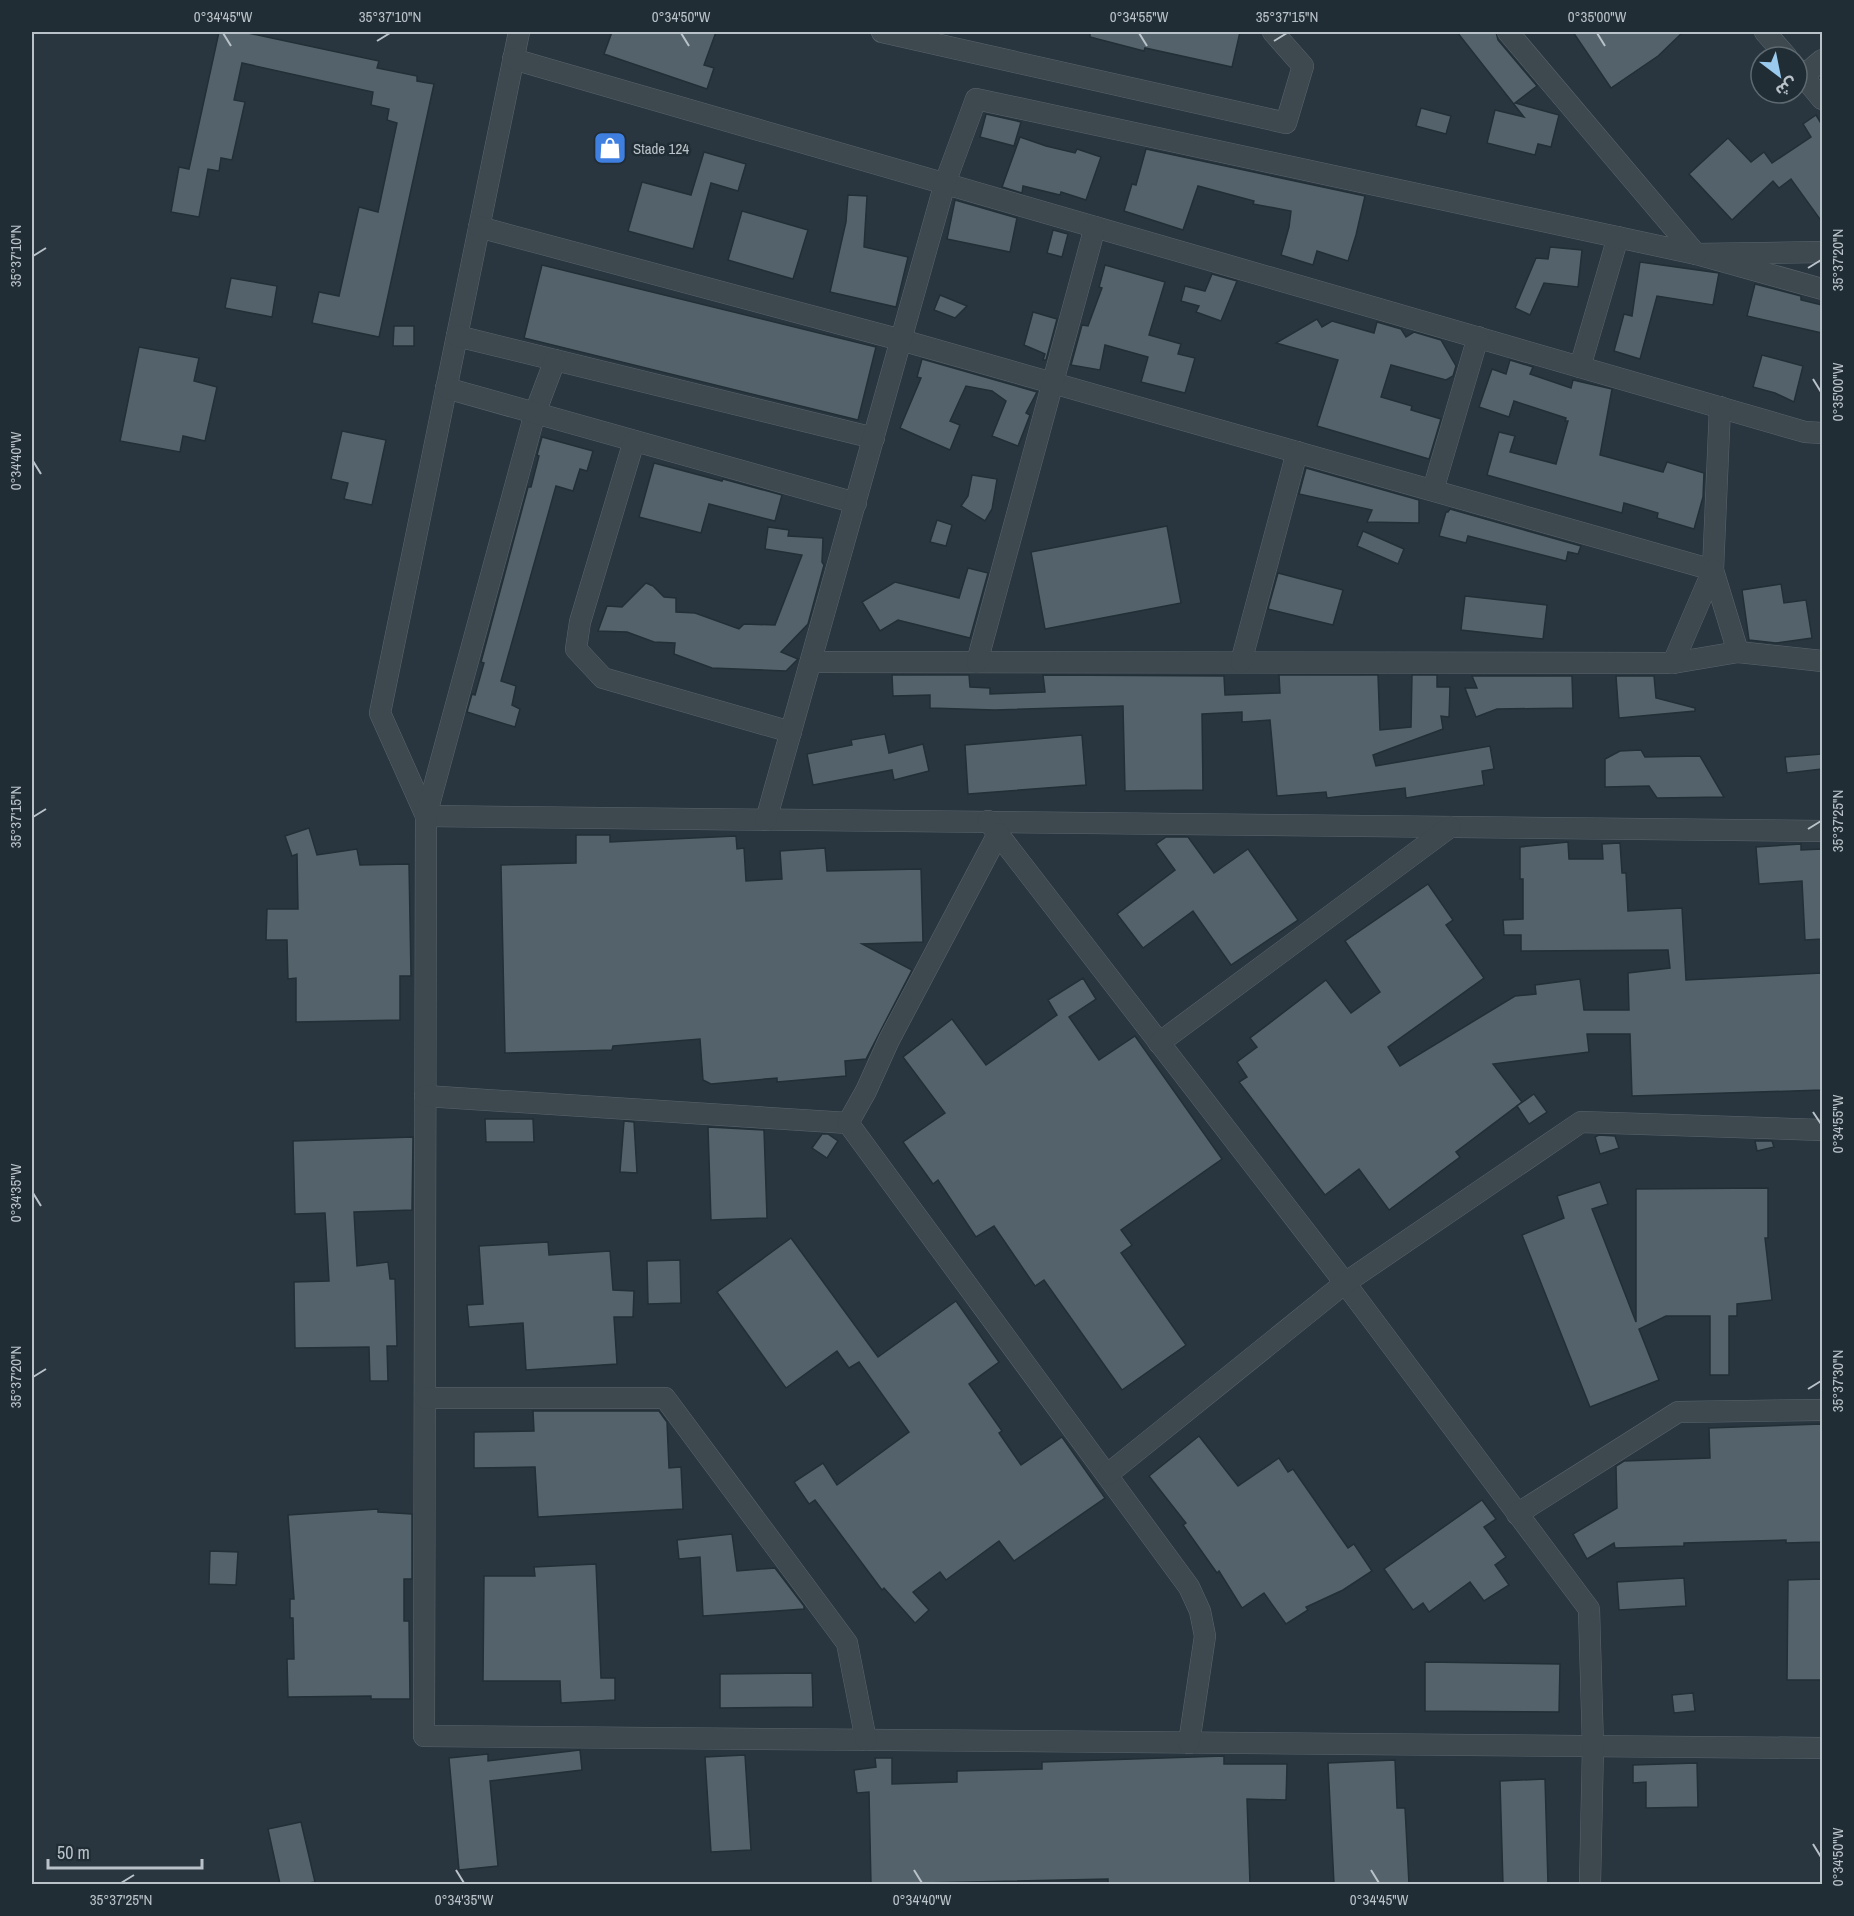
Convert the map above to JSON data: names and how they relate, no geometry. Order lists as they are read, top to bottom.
{
  "places": {
    "shop": ["Stade 124"]
  },
  "scale_bar": "50 m",
  "north": "bottom right",
  "coordinates": [
    "0°34'45\"W",
    "35°37'10\"N",
    "0°34'50\"W",
    "0°34'55\"W",
    "35°37'15\"N",
    "0°35'00\"W",
    "35°37'20\"N",
    "0°34'40\"W",
    "35°37'25\"N",
    "0°34'35\"W",
    "35°37'30\"N"
  ]
}
